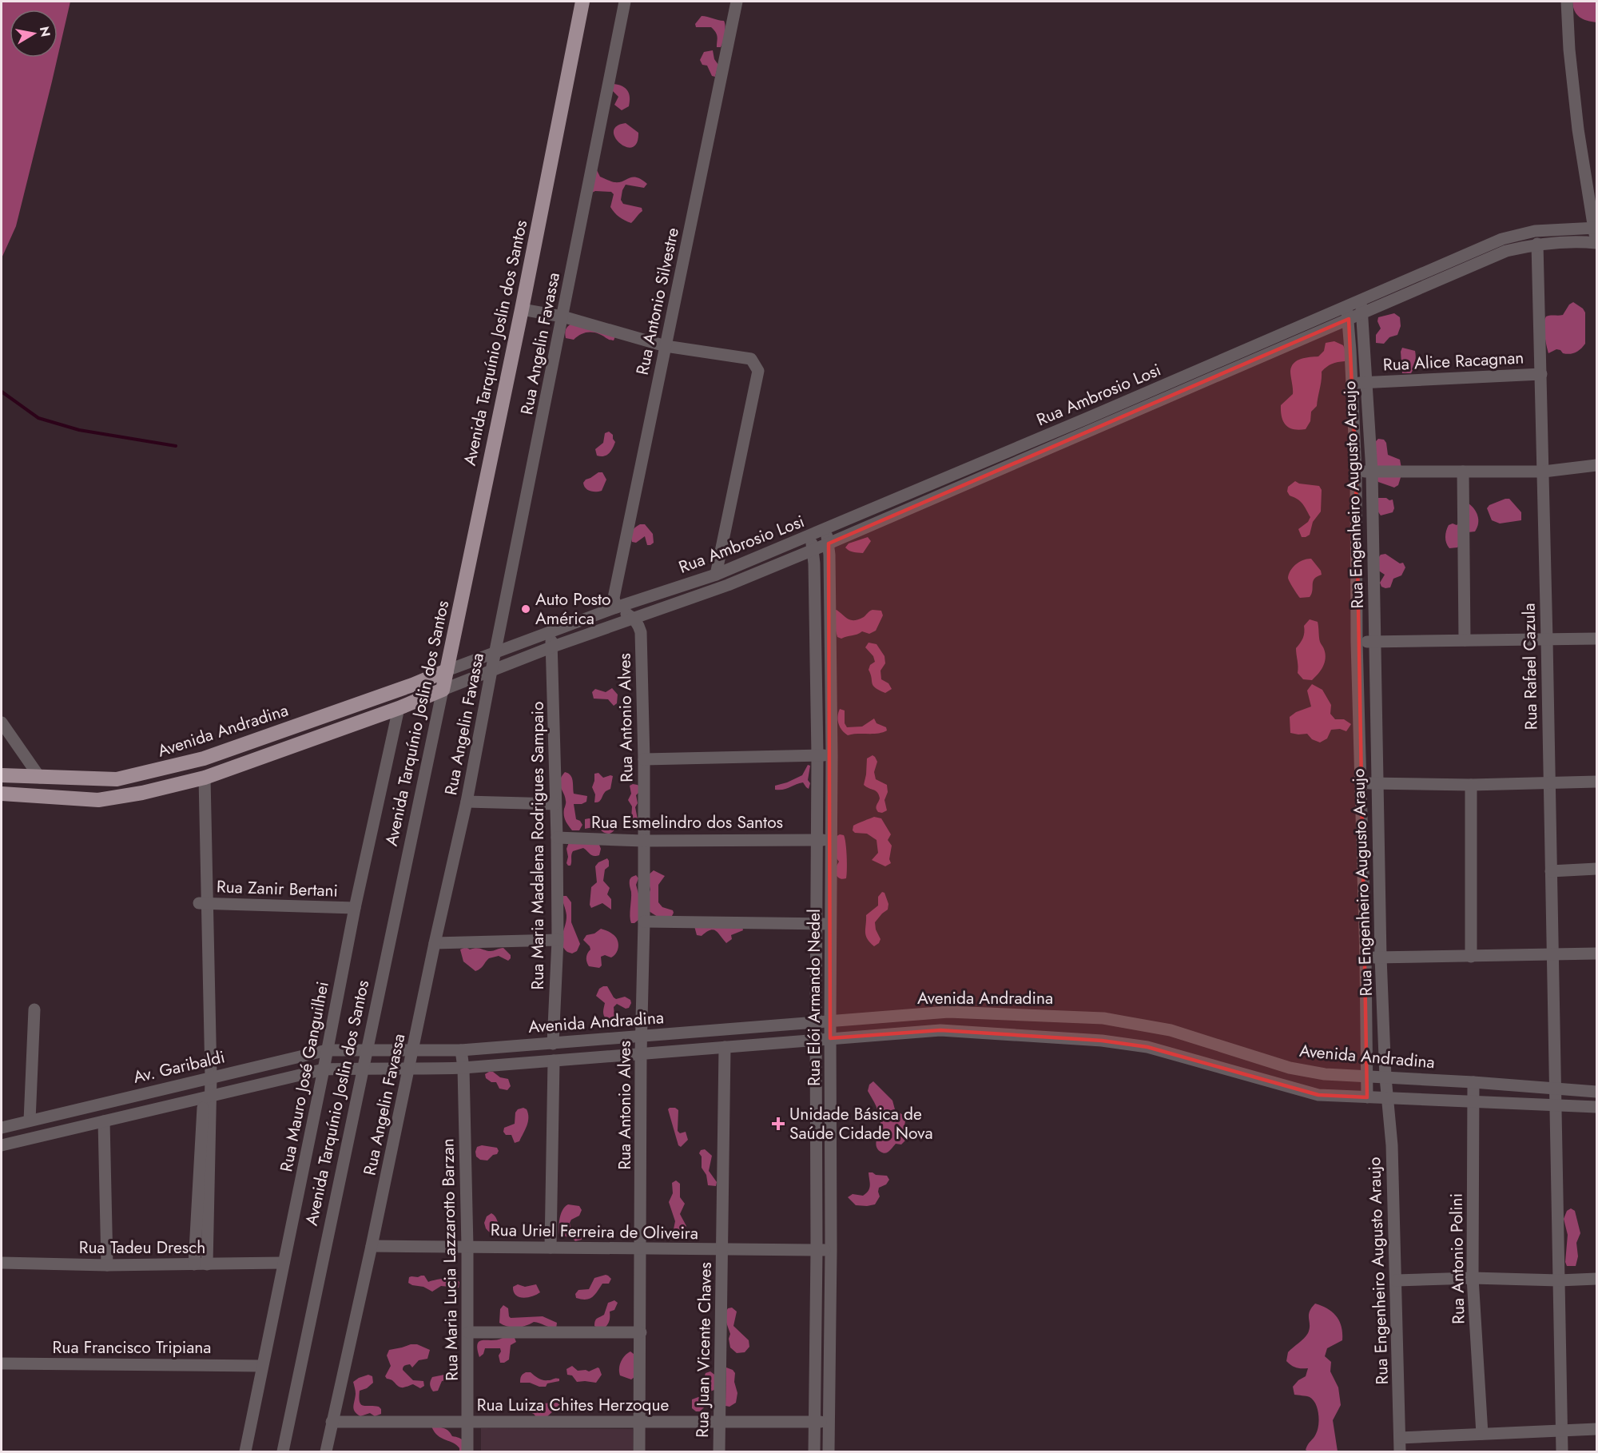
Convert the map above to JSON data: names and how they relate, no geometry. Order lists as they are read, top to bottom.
{
  "streets": {
    "main road": ["Avenida Tarquínio Joslin dos Santos", "Avenida Andradina"],
    "street": [
      "Rua Antonio Silvestre",
      "Rua Angelin Favassa",
      "Rua Alice Racagnan",
      "Rua Ambrosio Losi",
      "Rua Engenheiro Augusto Araujo",
      "Rua Rafael Cazula",
      "Rua Antonio Alves",
      "Rua Esmelindro dos Santos",
      "Rua Maria Madalena Rodrigues Sampaio",
      "Rua Zanir Bertani",
      "Rua Elói Armando Nedel",
      "Av. Garibaldi",
      "Rua Mauro José Ganguilhei",
      "Rua Uriel Ferreira de Oliveira",
      "Rua Tadeu Dresch",
      "Rua Antonio Polini",
      "Rua Maria Lucia Lazzarotto Barzan",
      "Rua Francisco Tripiana",
      "Rua Juan Vicente Chaves",
      "Rua Luiza Chites Herzoque"
    ]
  },
  "crossings": [
    ["Rua Antonio Silvestre", "Rua Ambrosio Losi"],
    ["Avenida Tarquínio Joslin dos Santos", "Rua Ambrosio Losi"],
    ["Avenida Tarquínio Joslin dos Santos", "Avenida Andradina"],
    ["Avenida Tarquínio Joslin dos Santos", "Av. Garibaldi"],
    ["Rua Angelin Favassa", "Rua Ambrosio Losi"],
    ["Rua Angelin Favassa", "Avenida Andradina"],
    ["Rua Angelin Favassa", "Av. Garibaldi"],
    ["Rua Angelin Favassa", "Rua Uriel Ferreira de Oliveira"],
    ["Rua Angelin Favassa", "Rua Luiza Chites Herzoque"],
    ["Rua Alice Racagnan", "Rua Engenheiro Augusto Araujo"],
    ["Rua Alice Racagnan", "Rua Rafael Cazula"],
    ["Rua Ambrosio Losi", "Rua Engenheiro Augusto Araujo"],
    ["Rua Ambrosio Losi", "Rua Rafael Cazula"],
    ["Rua Ambrosio Losi", "Rua Antonio Alves"],
    ["Rua Ambrosio Losi", "Avenida Andradina"],
    ["Rua Ambrosio Losi", "Rua Maria Madalena Rodrigues Sampaio"],
    ["Rua Ambrosio Losi", "Rua Elói Armando Nedel"],
    ["Rua Engenheiro Augusto Araujo", "Avenida Andradina"],
    ["Rua Engenheiro Augusto Araujo", "Av. Garibaldi"],
    ["Rua Rafael Cazula", "Avenida Andradina"],
    ["Rua Rafael Cazula", "Av. Garibaldi"],
    ["Rua Antonio Alves", "Avenida Andradina"],
    ["Rua Antonio Alves", "Rua Esmelindro dos Santos"],
    ["Rua Antonio Alves", "Av. Garibaldi"],
    ["Rua Antonio Alves", "Rua Uriel Ferreira de Oliveira"],
    ["Rua Antonio Alves", "Rua Luiza Chites Herzoque"],
    ["Avenida Andradina", "Rua Maria Madalena Rodrigues Sampaio"],
    ["Avenida Andradina", "Rua Elói Armando Nedel"],
    ["Avenida Andradina", "Av. Garibaldi"],
    ["Avenida Andradina", "Rua Antonio Polini"],
    ["Avenida Andradina", "Rua Maria Lucia Lazzarotto Barzan"],
    ["Rua Esmelindro dos Santos", "Rua Maria Madalena Rodrigues Sampaio"],
    ["Rua Esmelindro dos Santos", "Rua Elói Armando Nedel"],
    ["Rua Zanir Bertani", "Rua Mauro José Ganguilhei"],
    ["Rua Elói Armando Nedel", "Av. Garibaldi"],
    ["Rua Elói Armando Nedel", "Rua Uriel Ferreira de Oliveira"],
    ["Rua Elói Armando Nedel", "Rua Luiza Chites Herzoque"],
    ["Av. Garibaldi", "Rua Mauro José Ganguilhei"],
    ["Av. Garibaldi", "Rua Antonio Polini"],
    ["Av. Garibaldi", "Rua Maria Lucia Lazzarotto Barzan"],
    ["Av. Garibaldi", "Rua Juan Vicente Chaves"],
    ["Rua Mauro José Ganguilhei", "Rua Tadeu Dresch"],
    ["Rua Mauro José Ganguilhei", "Rua Francisco Tripiana"],
    ["Rua Uriel Ferreira de Oliveira", "Rua Maria Lucia Lazzarotto Barzan"],
    ["Rua Uriel Ferreira de Oliveira", "Rua Juan Vicente Chaves"],
    ["Rua Maria Lucia Lazzarotto Barzan", "Rua Luiza Chites Herzoque"],
    ["Rua Juan Vicente Chaves", "Rua Luiza Chites Herzoque"]
  ],
  "places": {
    "other": ["Auto Posto América"],
    "health": ["Unidade Básica de Saúde Cidade Nova"]
  },
  "north": "right"
}
